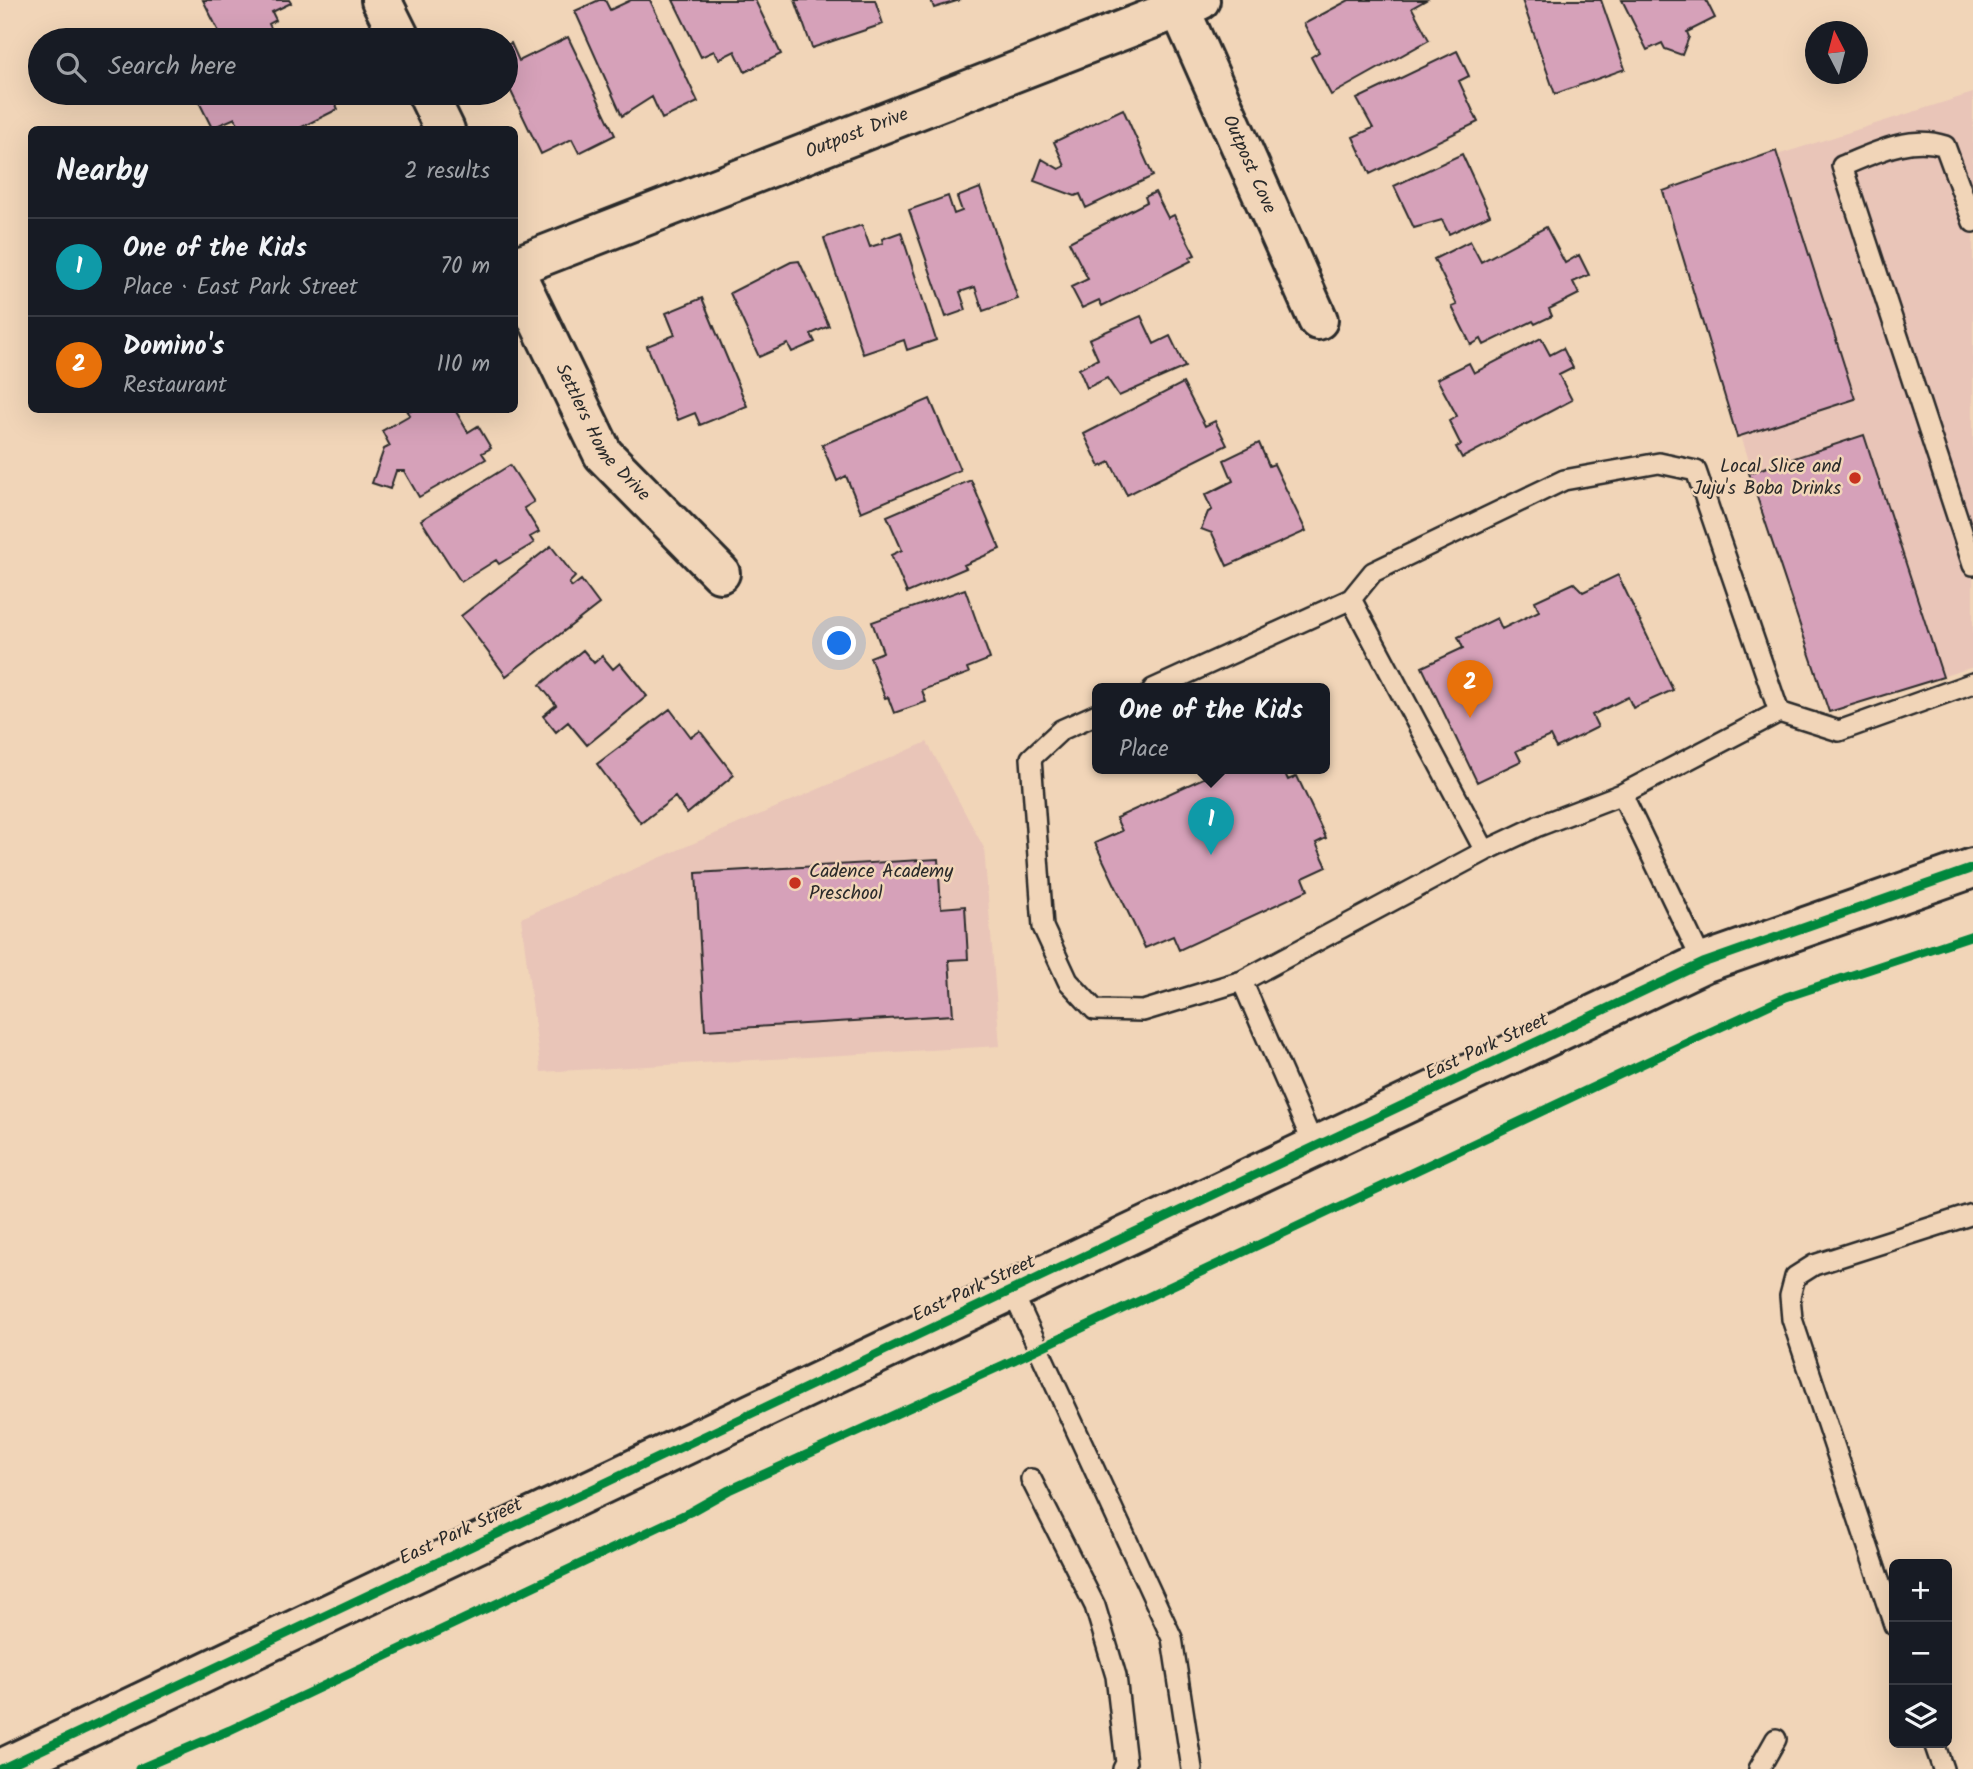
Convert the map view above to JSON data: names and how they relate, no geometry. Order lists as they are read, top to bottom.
{
  "streets": {
    "street": [
      "Outpost Drive",
      "Outpost Cove",
      "Settlers Home Drive",
      "East Park Street"
    ]
  },
  "crossings": [
    ["Outpost Drive", "Outpost Cove"]
  ],
  "places": ["Local Slice and Juju's Boba Drinks", "Cadence Academy Preschool"],
  "north": "top",
  "page": {
    "search": "Search here",
    "heading": ["Nearby", "2 results"],
    "list": [
      {
        "mark": "1",
        "name": "One of the Kids",
        "note": "Place · East Park Street",
        "value": "70 m"
      },
      {
        "mark": "2",
        "name": "Domino's",
        "note": "Restaurant",
        "value": "110 m"
      }
    ],
    "pins": ["2", "1"],
    "popup": ["One of the Kids", "Place"],
    "map_buttons": ["+", "−"]
  }
}
